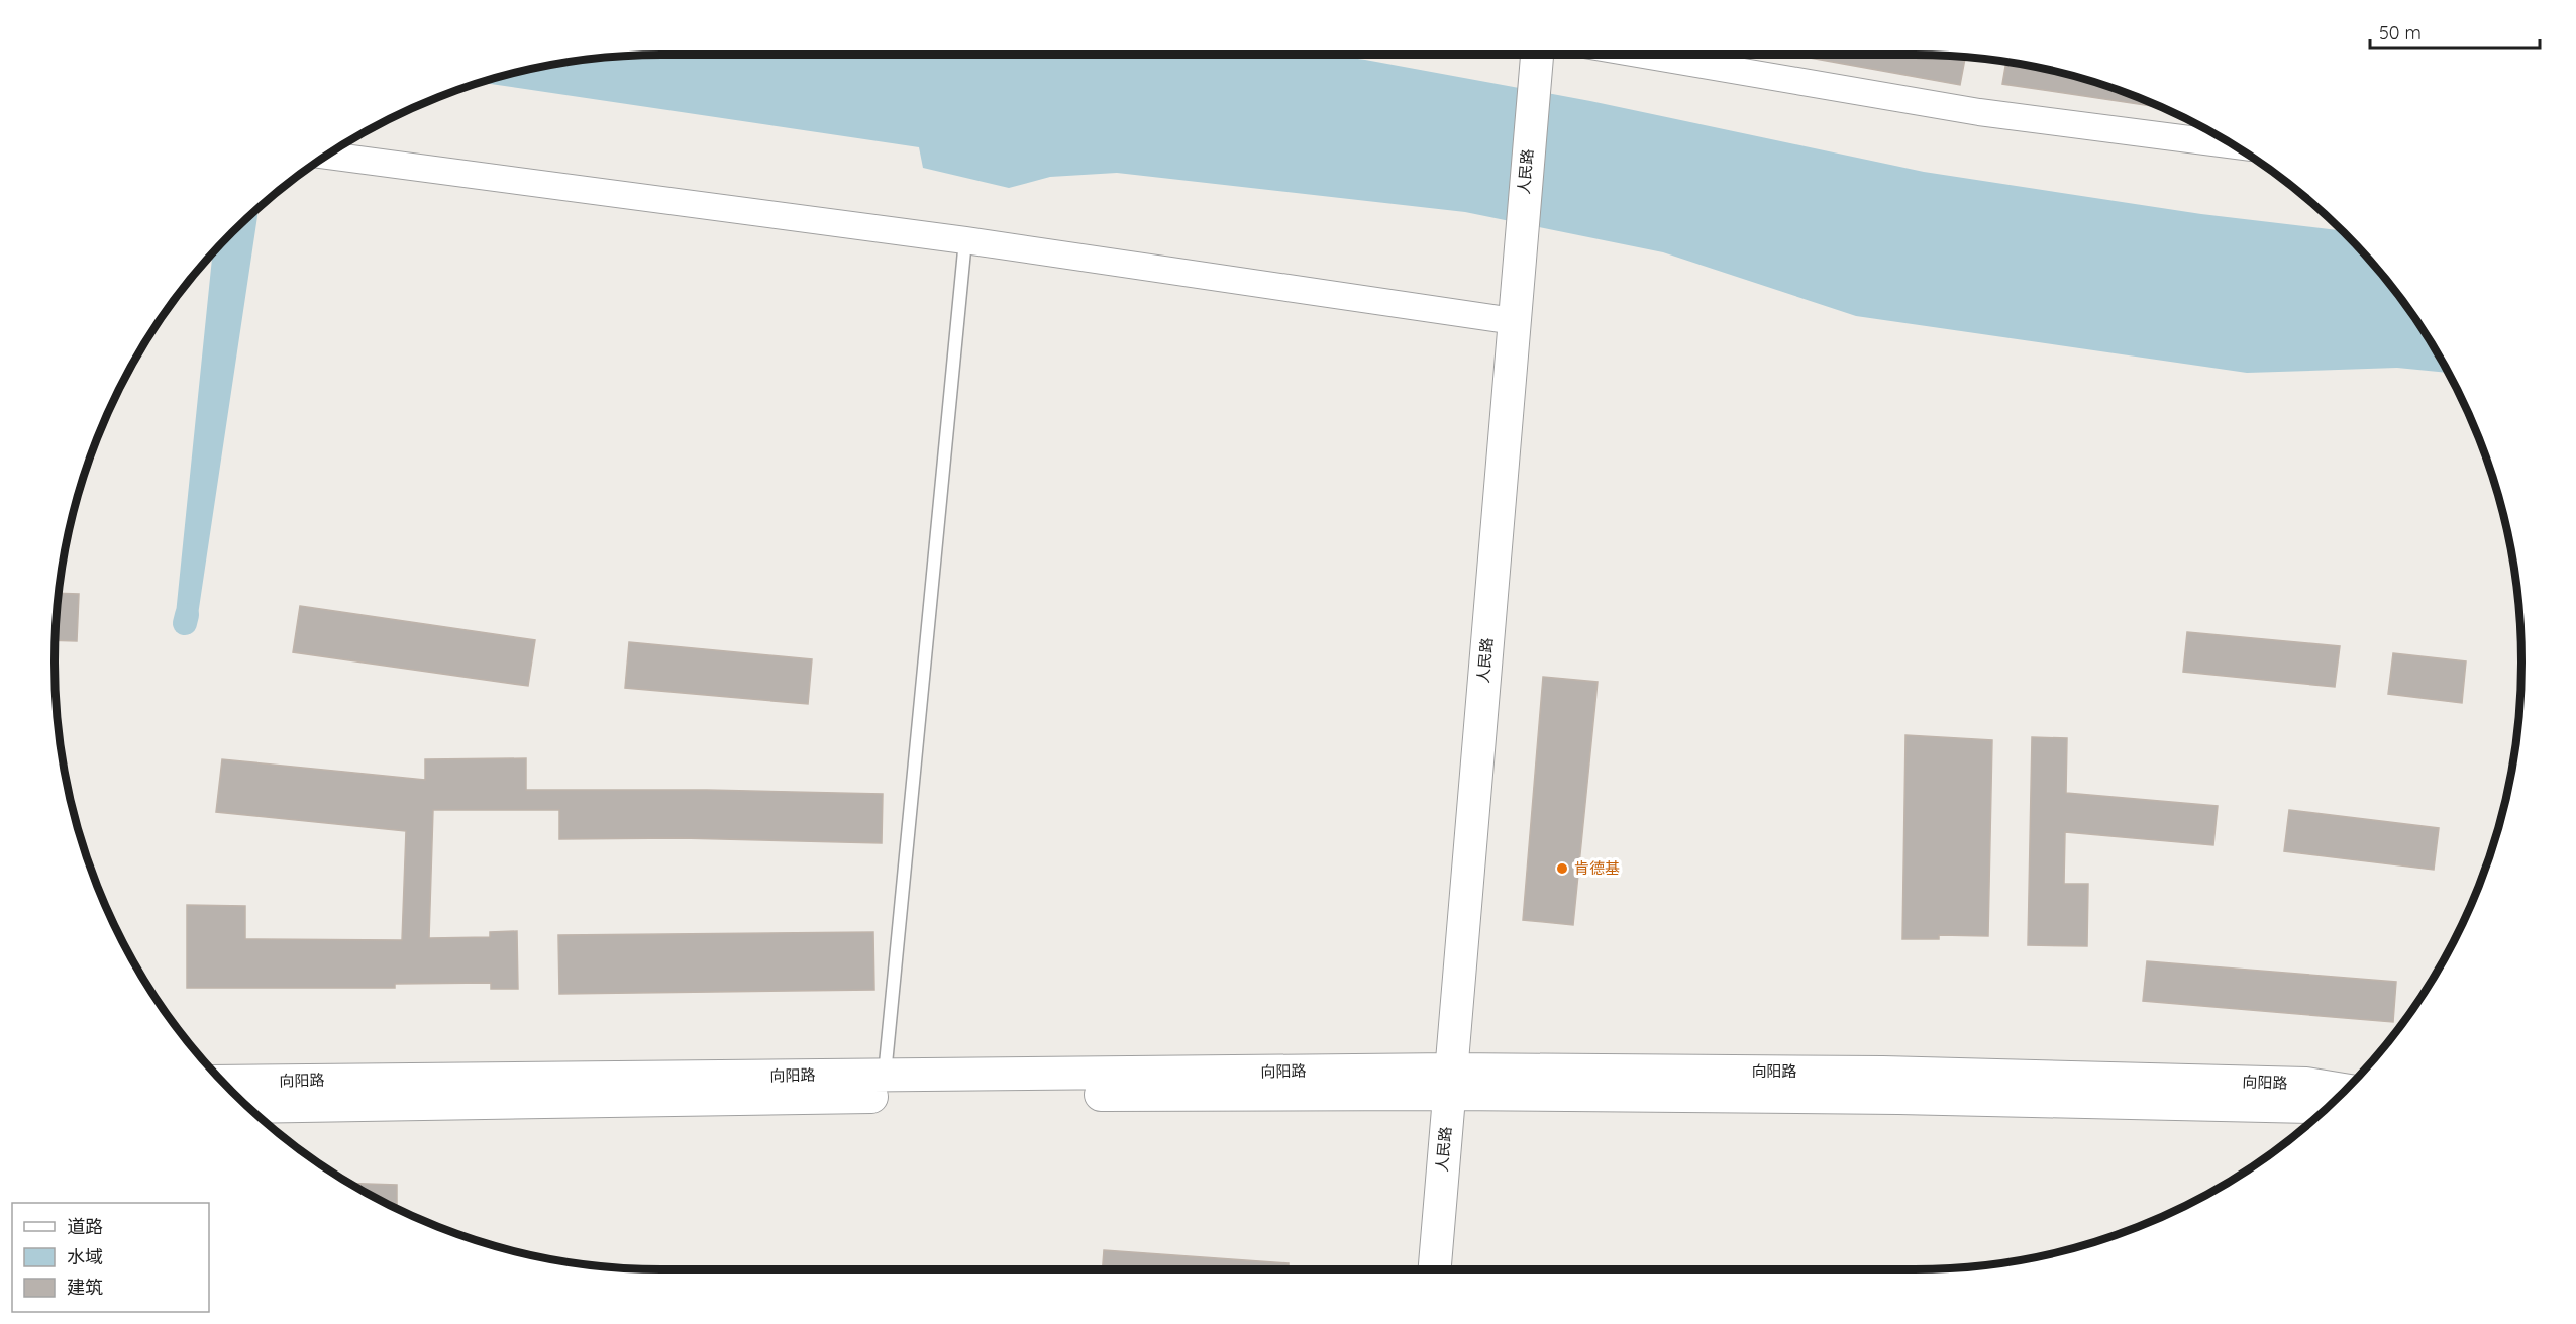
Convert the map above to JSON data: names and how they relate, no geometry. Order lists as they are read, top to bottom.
{
  "streets": {
    "street": ["人民路", "向阳路"]
  },
  "crossings": [
    ["人民路", "向阳路"]
  ],
  "places": ["肯德基"],
  "legend": ["道路", "水域", "建筑"],
  "scale_bar": "50 m"
}
